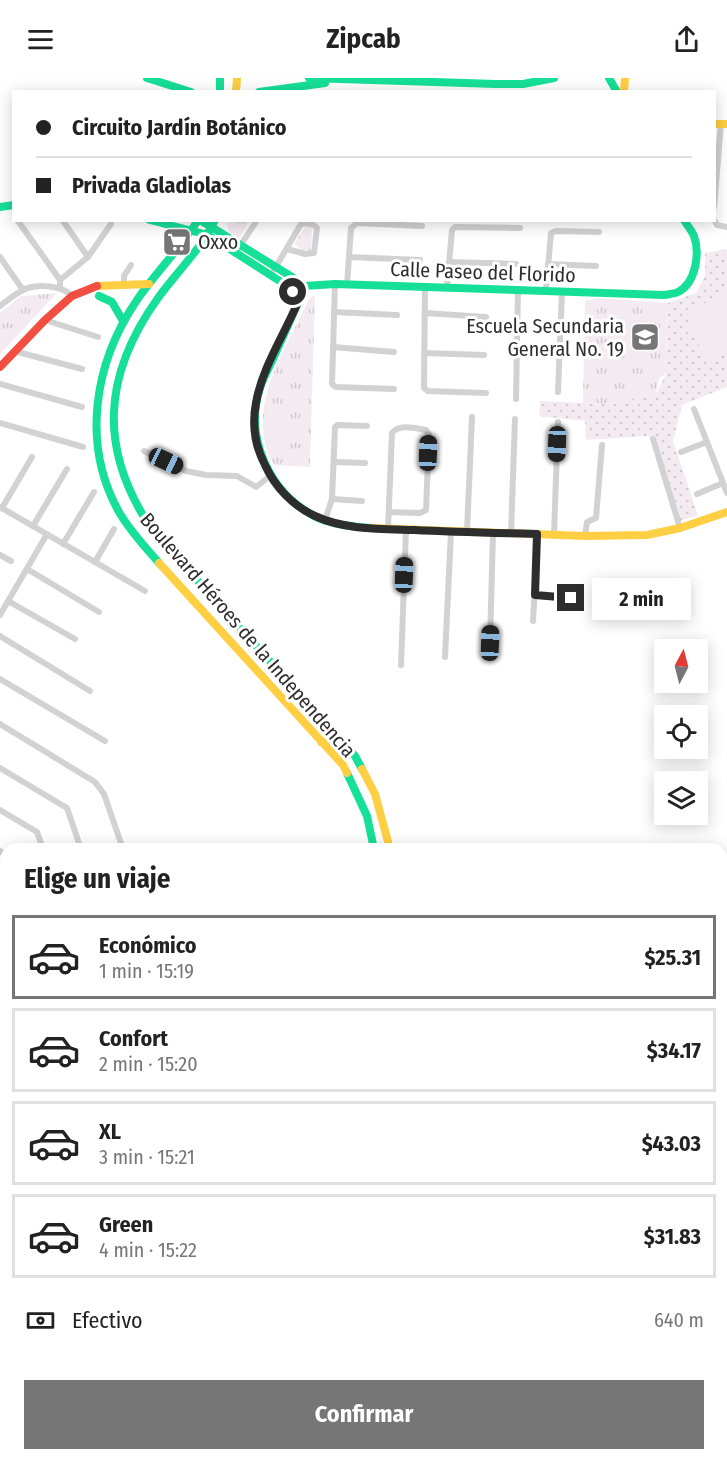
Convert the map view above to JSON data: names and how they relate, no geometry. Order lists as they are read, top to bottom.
{
  "streets": {
    "main road": ["Calle Paseo del Florido", "Boulevard Héroes de la Independencia"]
  },
  "places": {
    "supermarket": ["Oxxo"],
    "school or university": ["Escuela Secundaria General No. 19"]
  },
  "north": "top",
  "page": {
    "header": "Zipcab",
    "banner": ["Circuito Jardín Botánico", "Privada Gladiolas"],
    "bubble": "2 min",
    "heading": "Elige un viaje",
    "list": [
      {
        "name": "Económico",
        "note": "1 min · 15:19",
        "value": "$25.31"
      },
      {
        "name": "Confort",
        "note": "2 min · 15:20",
        "value": "$34.17"
      },
      {
        "name": "XL",
        "note": "3 min · 15:21",
        "value": "$43.03"
      },
      {
        "name": "Green",
        "note": "4 min · 15:22",
        "value": "$31.83"
      }
    ],
    "pay": ["Efectivo", "640 m"],
    "buttons": "Confirmar"
  }
}
